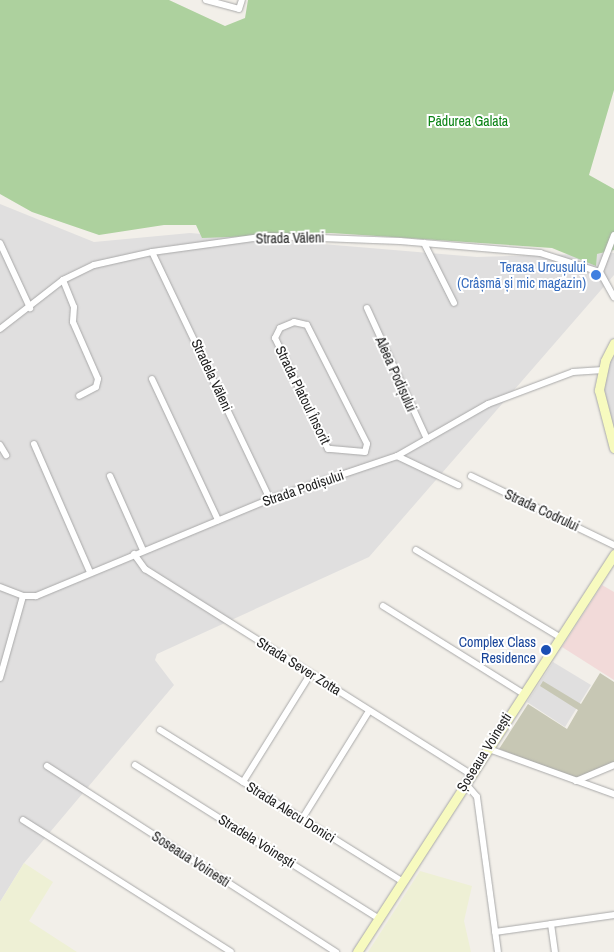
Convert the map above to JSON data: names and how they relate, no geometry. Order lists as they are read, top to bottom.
{
  "streets": {
    "main road": ["Șoseaua Voinești"],
    "street": [
      "Strada Văleni",
      "Aleea Podișului",
      "Stradela Văleni",
      "Strada Platoul Însorit",
      "Strada Podișului",
      "Strada Codrului",
      "Strada Sever Zotta",
      "Strada Alecu Donici",
      "Stradela Voinești",
      "Soseaua Voinesti"
    ]
  },
  "crossings": [
    ["Strada Văleni", "Stradela Văleni"],
    ["Aleea Podișului", "Strada Podișului"],
    ["Stradela Văleni", "Strada Podișului"],
    ["Strada Podișului", "Strada Sever Zotta"],
    ["Strada Sever Zotta", "Șoseaua Voinești"],
    ["Șoseaua Voinești", "Strada Alecu Donici"],
    ["Șoseaua Voinești", "Stradela Voinești"]
  ],
  "parks": ["Pădurea Galata"],
  "places": ["Terasa Urcușului (Crâșmă și mic magazin)", "Complex Class Residence"]
}
